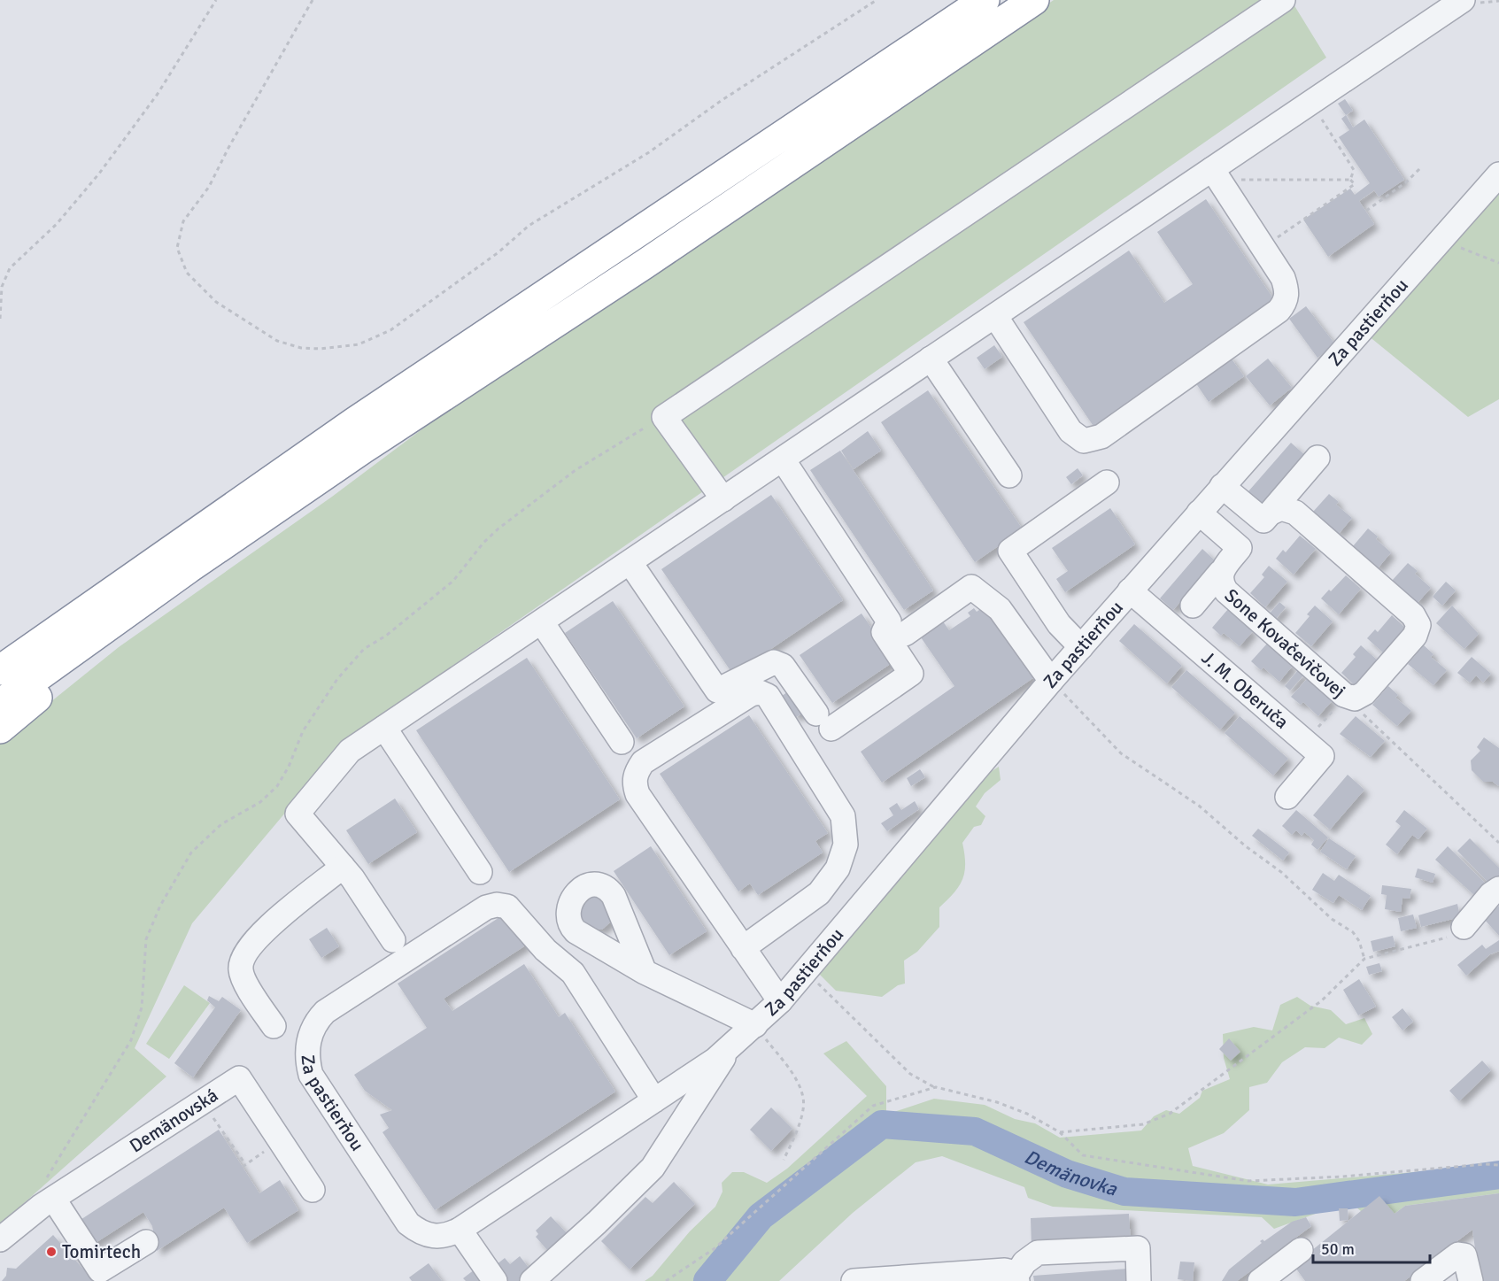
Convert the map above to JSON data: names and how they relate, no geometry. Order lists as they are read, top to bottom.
{
  "streets": {
    "street": [
      "Za pastierňou",
      "Sone Kovačevičovej",
      "J. M. Oberuča",
      "Demänovská"
    ]
  },
  "crossings": [
    ["Za pastierňou", "J. M. Oberuča"]
  ],
  "water": ["Demänovka"],
  "places": ["Tomirtech"],
  "scale_bar": "50 m"
}
